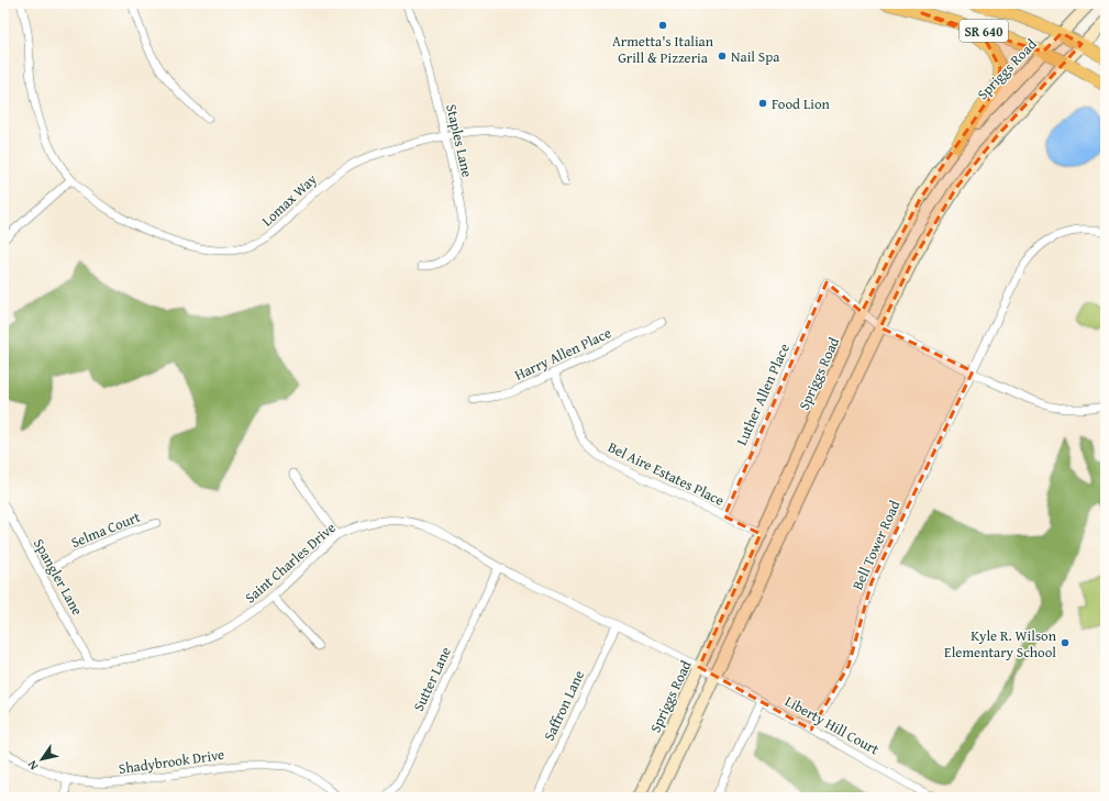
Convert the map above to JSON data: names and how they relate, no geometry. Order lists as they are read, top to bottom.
{
  "streets": {
    "main road": ["SR 640", "Spriggs Road"],
    "street": [
      "Staples Lane",
      "Lomax Way",
      "Harry Allen Place",
      "Luther Allen Place",
      "Bel Aire Estates Place",
      "Selma Court",
      "Bell Tower Road",
      "Saint Charles Drive",
      "Spangler Lane",
      "Sutter Lane",
      "Saffron Lane",
      "Liberty Hill Court",
      "Shadybrook Drive"
    ]
  },
  "crossings": [
    ["SR 640", "Spriggs Road"],
    ["Spriggs Road", "Luther Allen Place"],
    ["Spriggs Road", "Bel Aire Estates Place"],
    ["Spriggs Road", "Saint Charles Drive"],
    ["Staples Lane", "Lomax Way"],
    ["Harry Allen Place", "Bel Aire Estates Place"],
    ["Luther Allen Place", "Bel Aire Estates Place"],
    ["Selma Court", "Spangler Lane"],
    ["Bell Tower Road", "Liberty Hill Court"],
    ["Saint Charles Drive", "Spangler Lane"],
    ["Saint Charles Drive", "Sutter Lane"],
    ["Saint Charles Drive", "Saffron Lane"],
    ["Saint Charles Drive", "Liberty Hill Court"]
  ],
  "places": [
    "Armetta's Italian Grill & Pizzeria",
    "Nail Spa",
    "Food Lion",
    "Kyle R. Wilson Elementary School"
  ],
  "north": "bottom left"
}
